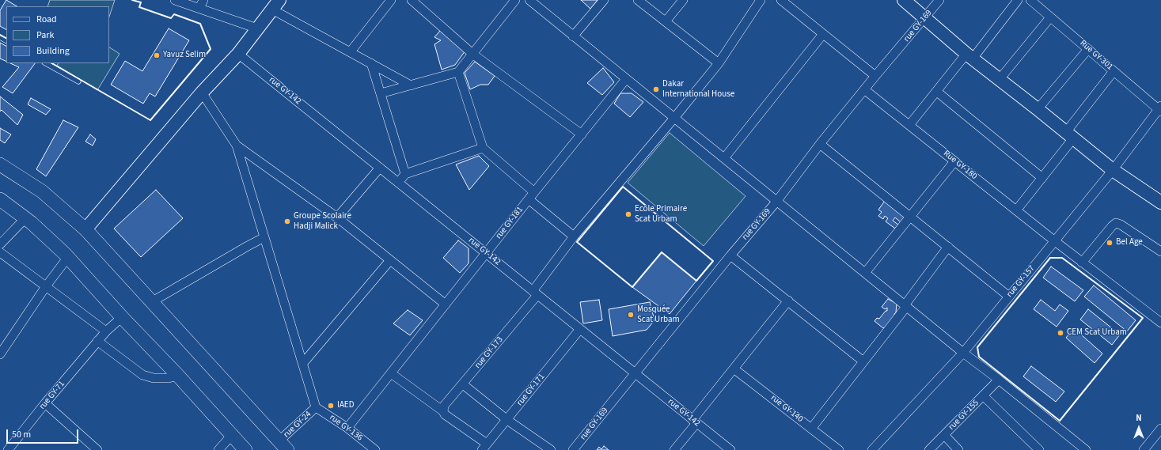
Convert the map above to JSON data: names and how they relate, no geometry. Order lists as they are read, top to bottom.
{
  "streets": {
    "street": [
      "rue GY-169",
      "Rue GY-301",
      "rue GY-142",
      "Rue GY-180",
      "rue GY-181",
      "rue GY-157",
      "rue GY-173",
      "rue GY-171",
      "rue GY-71",
      "rue GY-140",
      "rue GY-155",
      "rue GY-24",
      "rue GY-136"
    ]
  },
  "crossings": [
    ["rue GY-169", "rue GY-142"],
    ["rue GY-169", "Rue GY-180"],
    ["Rue GY-301", "rue GY-157"],
    ["rue GY-142", "rue GY-181"],
    ["rue GY-142", "rue GY-173"],
    ["rue GY-142", "rue GY-171"],
    ["Rue GY-180", "rue GY-157"],
    ["rue GY-181", "rue GY-136"],
    ["rue GY-24", "rue GY-136"]
  ],
  "places": [
    "Yavuz Selim",
    "Dakar International House",
    "Ecole Primaire Scat Urbam",
    "Groupe Scolaire Hadji Malick",
    "Bel Age",
    "Mosquée Scat Urbam",
    "CEM Scat Urbam",
    "IAED"
  ],
  "legend": ["Road", "Park", "Building"],
  "scale_bar": "50 m",
  "north": "top"
}
